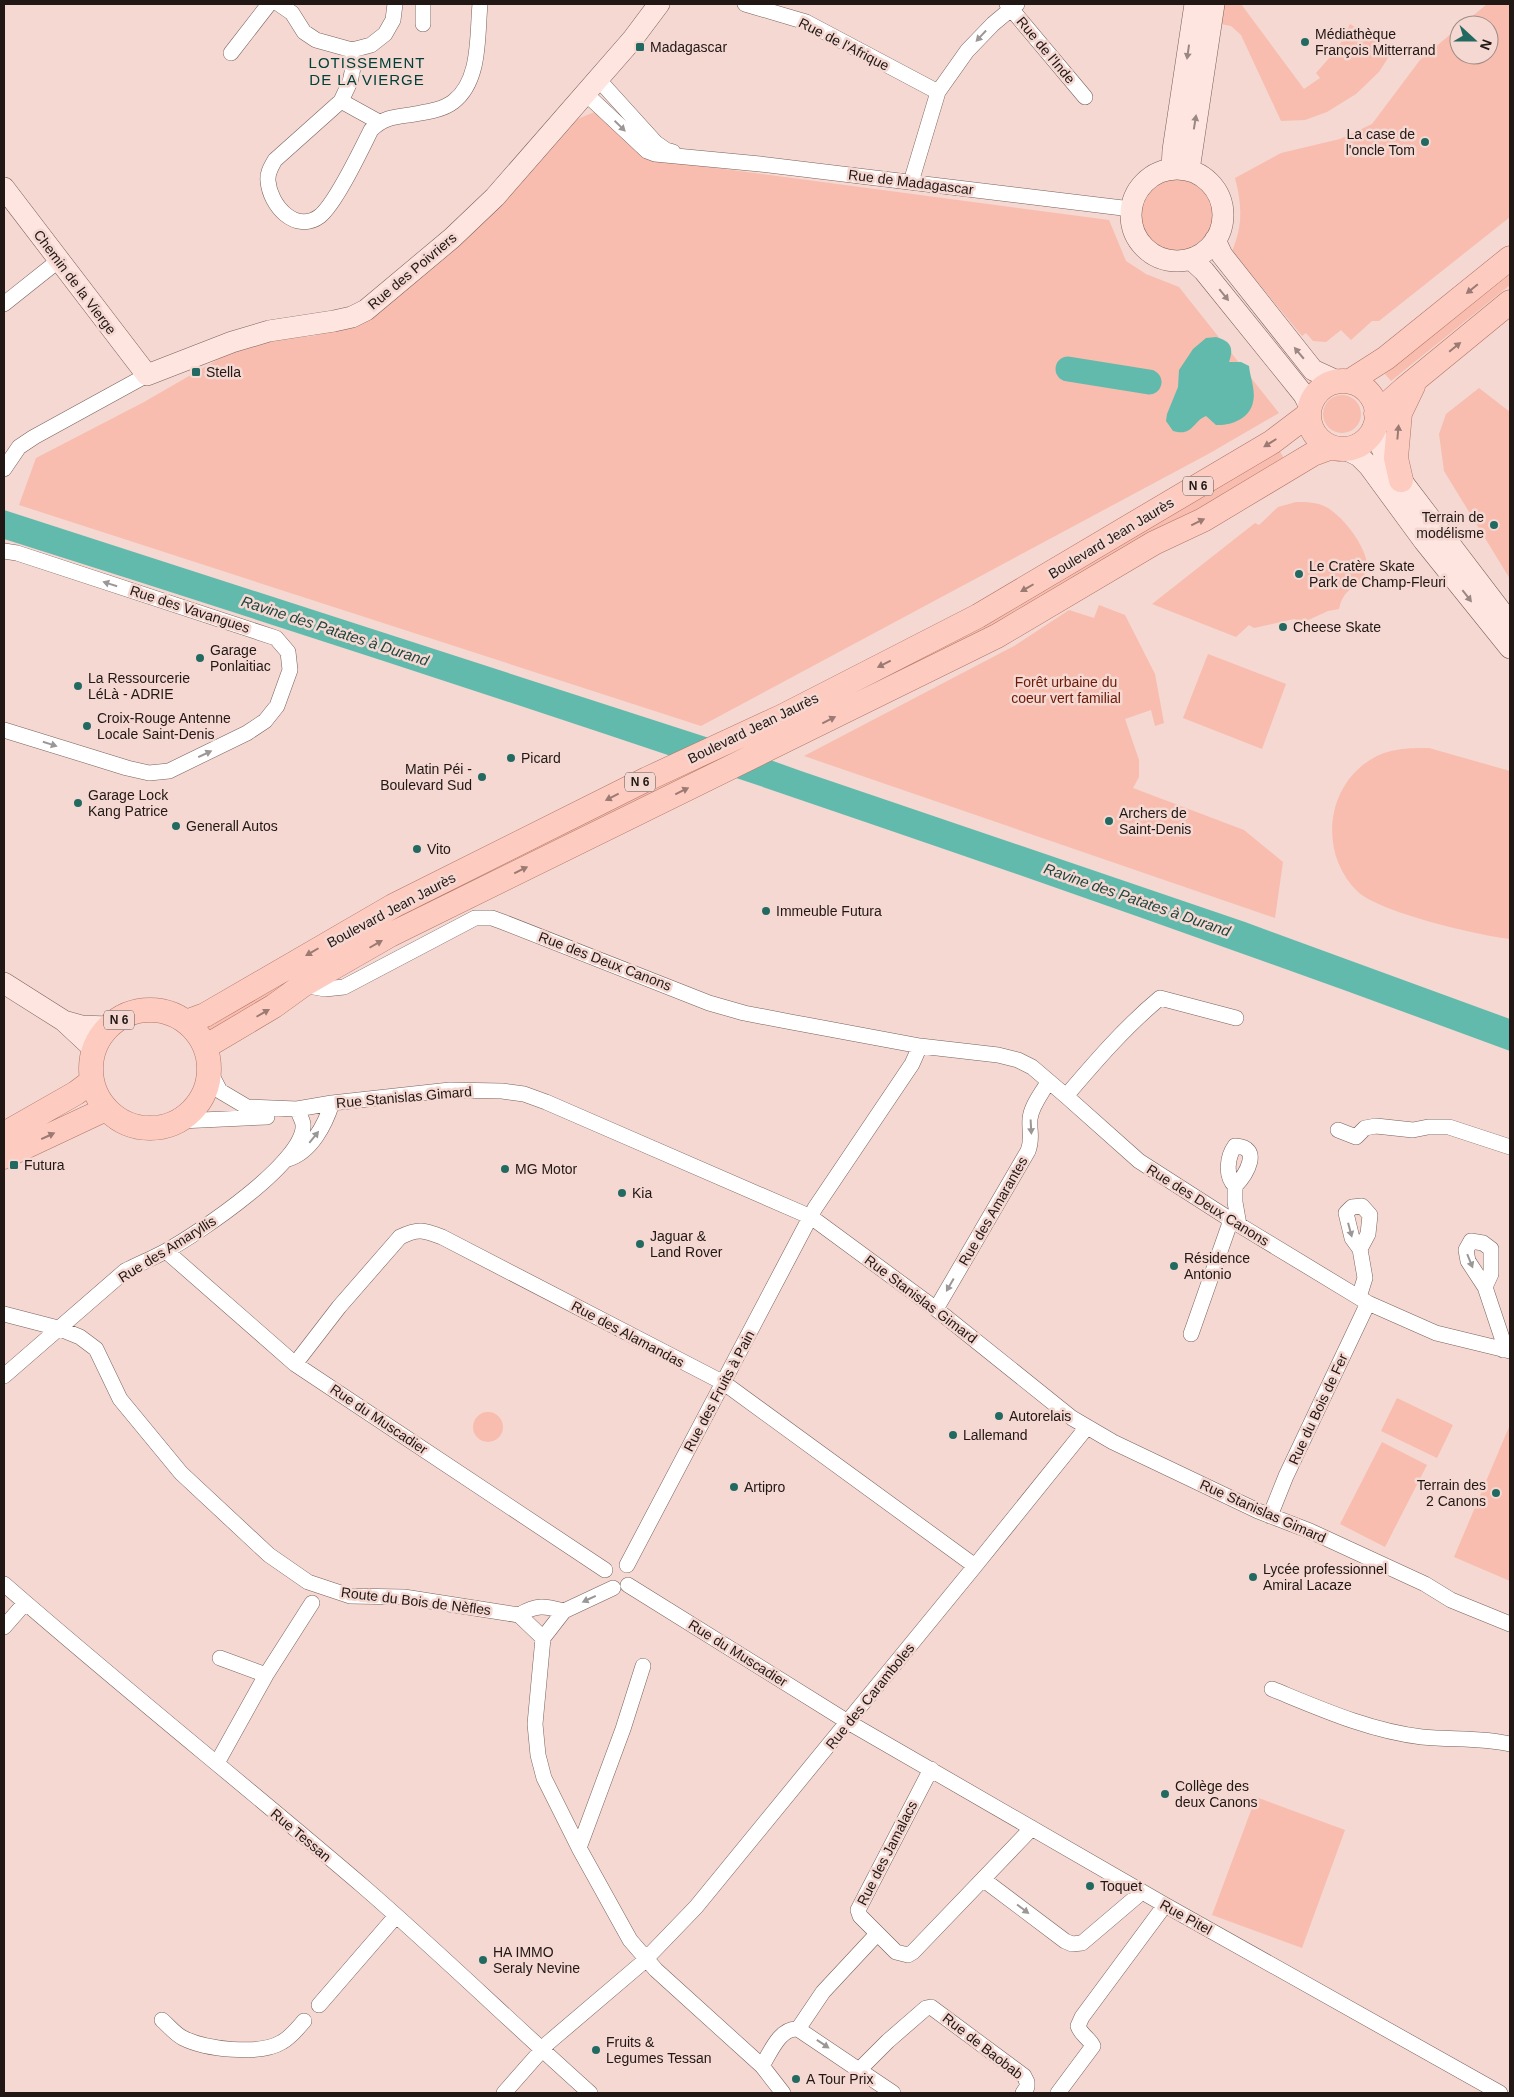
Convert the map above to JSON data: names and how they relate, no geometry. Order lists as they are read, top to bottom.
{
  "streets": {
    "main road": ["N 6", "Boulevard Jean Jaurès"],
    "street": [
      "Rue de l'Afrique",
      "Rue de l'Inde",
      "Rue de Madagascar",
      "Rue des Poivriers",
      "Chemin de la Vierge",
      "Rue des Vavangues",
      "Rue des Deux Canons",
      "Rue Stanislas Gimard",
      "Rue des Amarantes",
      "Rue des Amaryllis",
      "Rue des Alamandas",
      "Rue des Fruits à Pain",
      "Rue du Bois de Fer",
      "Rue du Muscadier",
      "Route du Bois de Nèfles",
      "Rue des Caramboles",
      "Rue Tessan",
      "Rue des Jamalacs",
      "Rue Pitel",
      "Rue de Baobab"
    ]
  },
  "crossings": [
    ["Rue de Madagascar", "Rue des Poivriers"],
    ["Rue des Poivriers", "Chemin de la Vierge"],
    ["N 6", "Boulevard Jean Jaurès"],
    ["N 6", "Rue Stanislas Gimard"],
    ["Boulevard Jean Jaurès", "Rue des Deux Canons"],
    ["Boulevard Jean Jaurès", "Rue Stanislas Gimard"],
    ["Rue des Deux Canons", "Rue des Amarantes"],
    ["Rue des Deux Canons", "Rue du Bois de Fer"],
    ["Rue Stanislas Gimard", "Rue des Amarantes"],
    ["Rue Stanislas Gimard", "Rue des Amaryllis"],
    ["Rue Stanislas Gimard", "Rue des Fruits à Pain"],
    ["Rue Stanislas Gimard", "Rue du Bois de Fer"],
    ["Rue Stanislas Gimard", "Rue des Caramboles"],
    ["Rue des Amaryllis", "Rue du Muscadier"],
    ["Rue des Amaryllis", "Route du Bois de Nèfles"],
    ["Rue des Alamandas", "Rue des Fruits à Pain"],
    ["Rue des Alamandas", "Rue du Muscadier"],
    ["Rue des Alamandas", "Rue des Caramboles"],
    ["Rue des Fruits à Pain", "Rue du Muscadier"],
    ["Rue du Muscadier", "Rue des Caramboles"],
    ["Rue du Muscadier", "Rue Pitel"],
    ["Rue des Caramboles", "Rue Tessan"],
    ["Rue des Caramboles", "Rue Pitel"],
    ["Rue des Jamalacs", "Rue Pitel"]
  ],
  "one_way": ["Rue des Amarantes"],
  "districts": ["LOTISSEMENT DE LA VIERGE"],
  "water": ["Ravine des Patates à Durand"],
  "parks": ["Forêt urbaine du coeur vert familial"],
  "places": {
    "other": [
      "Médiathèque François Mitterrand",
      "La case de l'oncle Tom",
      "Terrain de modélisme",
      "Le Cratère Skate Park de Champ-Fleuri",
      "Cheese Skate",
      "Garage Ponlaitiac",
      "La Ressourcerie LéLà - ADRIE",
      "Croix-Rouge Antenne Locale Saint-Denis",
      "Picard",
      "Matin Péi - Boulevard Sud",
      "Garage Lock Kang Patrice",
      "Archers de Saint-Denis",
      "Generall Autos",
      "Vito",
      "Immeuble Futura",
      "MG Motor",
      "Kia",
      "Jaguar & Land Rover",
      "Résidence Antonio",
      "Autorelais",
      "Lallemand",
      "Artipro",
      "Terrain des 2 Canons",
      "Lycée professionnel Amiral Lacaze",
      "Collège des deux Canons",
      "Toquet",
      "HA IMMO Seraly Nevine",
      "Fruits & Legumes Tessan",
      "A Tour Prix"
    ],
    "transit": ["Madagascar", "Stella", "Futura"]
  },
  "north": "right"
}
